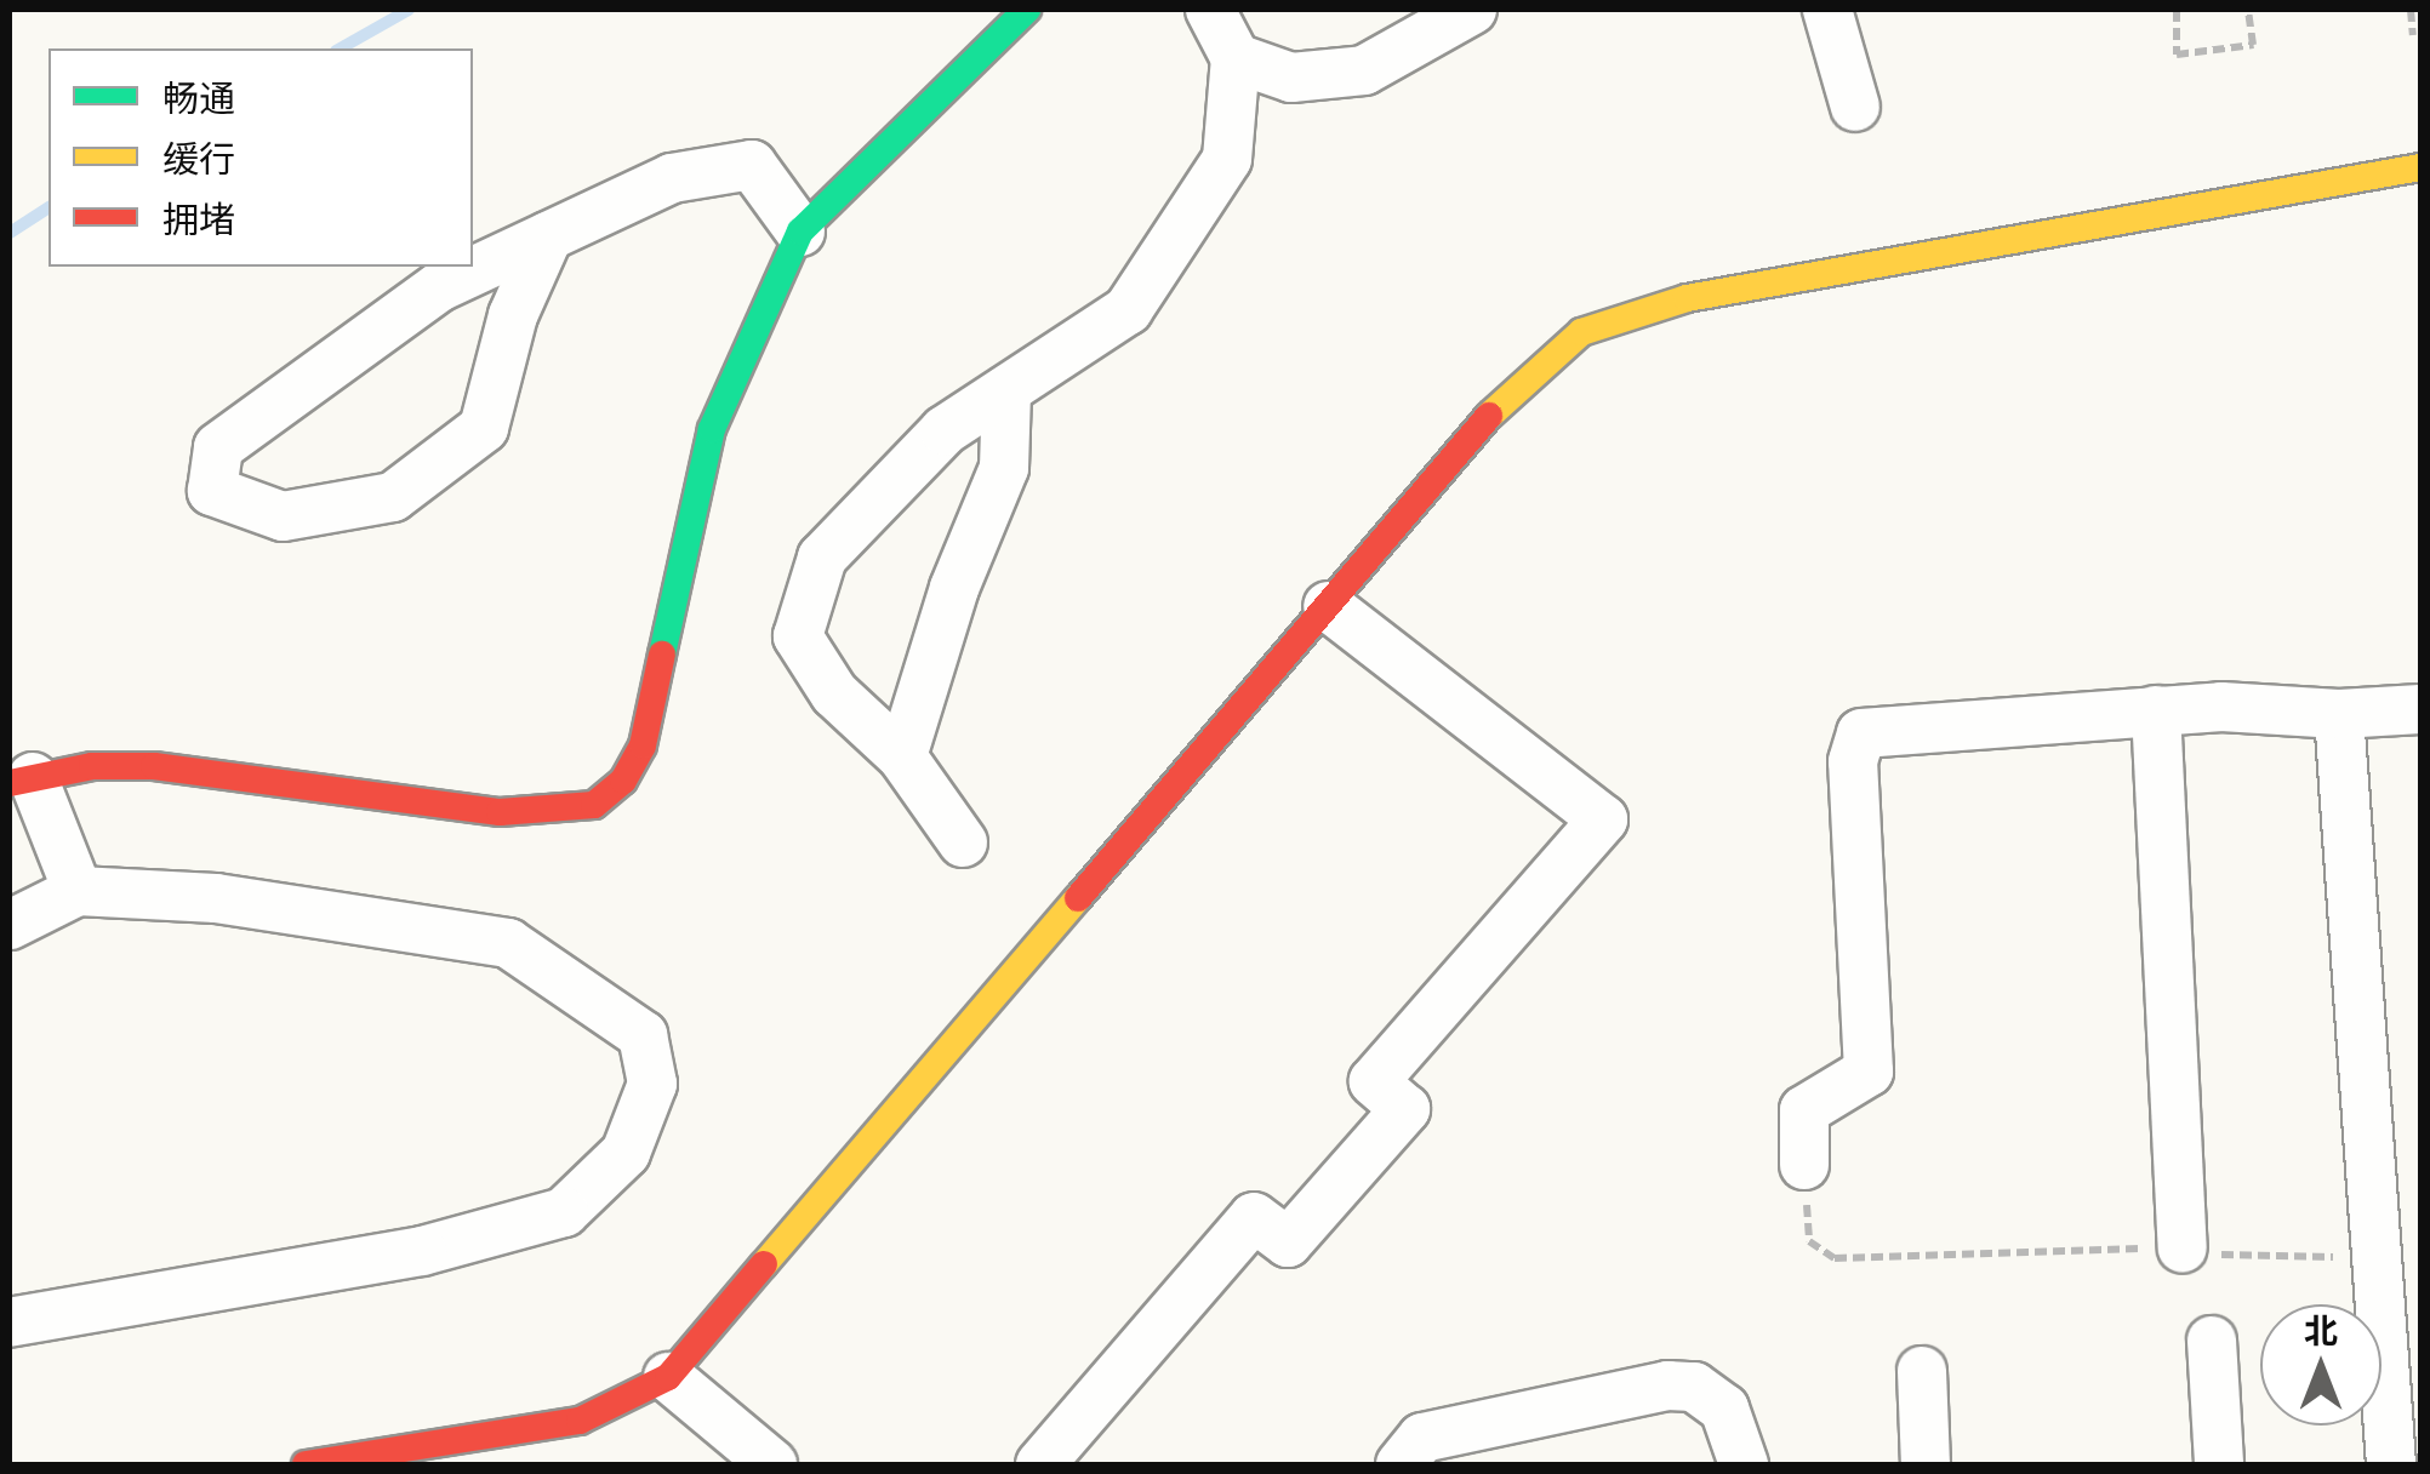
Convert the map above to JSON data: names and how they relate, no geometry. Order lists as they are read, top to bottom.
{
  "legend": ["畅通", "缓行", "拥堵"],
  "north": "top"
}
